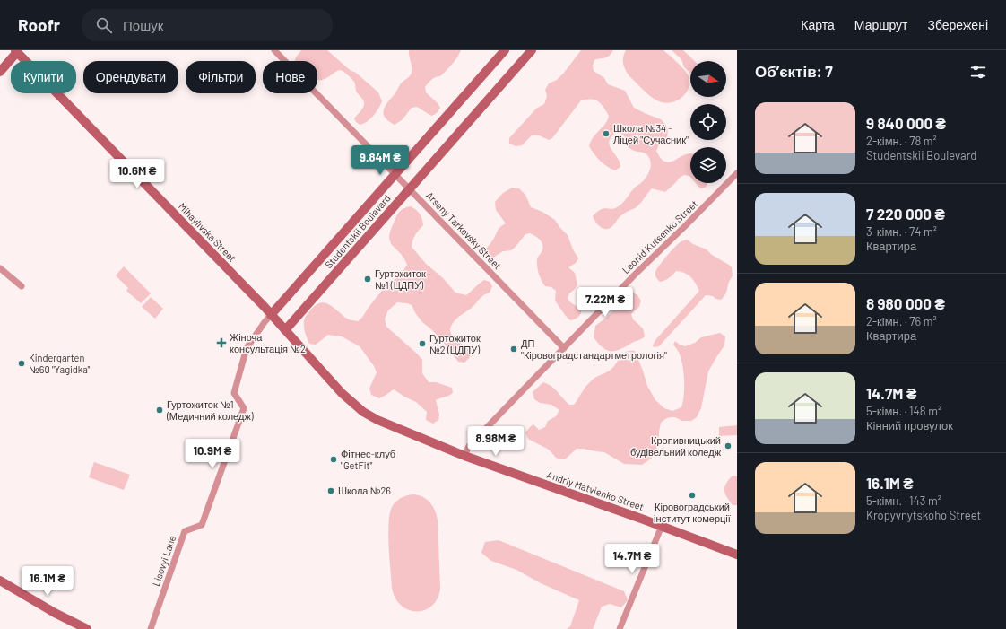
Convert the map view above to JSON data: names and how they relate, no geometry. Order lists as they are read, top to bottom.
{
  "streets": {
    "street": [
      "Arseny Tarkovsky Street",
      "Studentskii Boulevard",
      "Mihaylivska Street",
      "Leonid Kutsenko Street",
      "Andriy Matvienko Street",
      "Lisovyi Lane"
    ]
  },
  "crossings": [
    ["Arseny Tarkovsky Street", "Studentskii Boulevard"],
    ["Arseny Tarkovsky Street", "Leonid Kutsenko Street"],
    ["Studentskii Boulevard", "Mihaylivska Street"],
    ["Studentskii Boulevard", "Andriy Matvienko Street"],
    ["Studentskii Boulevard", "Lisovyi Lane"],
    ["Mihaylivska Street", "Andriy Matvienko Street"],
    ["Mihaylivska Street", "Lisovyi Lane"],
    ["Leonid Kutsenko Street", "Andriy Matvienko Street"]
  ],
  "places": {
    "other": [
      "Школа №34 - Ліцей \"Сучасник\"",
      "Гуртожиток №1 (ЦДПУ)",
      "Гуртожиток №2 (ЦДПУ)",
      "ДП \"Кіровоградстандартметрологія\"",
      "Kindergarten №60 \"Yagidka\"",
      "Гуртожиток №1 (Медичний коледж)",
      "Кропивницький будівельний коледж",
      "Фітнес-клуб \"GetFit\"",
      "Школа №26",
      "Кіровоградський інститут комерції"
    ],
    "health": ["Жіноча консультація №2"]
  },
  "north": "right",
  "page": {
    "header": "Roofr",
    "search": "Пошук",
    "nav": ["Карта", "Маршрут", "Збережені"],
    "heading": "Об’єктів: 7",
    "chip": [
      "Купити",
      "Орендувати",
      "Фільтри",
      "Нове"
    ],
    "list": [
      {
        "name": "9 840 000 ₴",
        "note": "2-кімн. · 78 m² · Studentskii Boulevard"
      },
      {
        "name": "7 220 000 ₴",
        "note": "3-кімн. · 74 m² · Квартира"
      },
      {
        "name": "8 980 000 ₴",
        "note": "2-кімн. · 76 m² · Квартира"
      },
      {
        "name": "14.7M ₴",
        "note": "5-кімн. · 148 m² · Кінний провулок"
      },
      {
        "name": "16.1M ₴",
        "note": "5-кімн. · 143 m² · Kropyvnytskoho Street"
      }
    ],
    "price": [
      "9.84M ₴",
      "10.6M ₴",
      "7.22M ₴",
      "8.98M ₴",
      "10.9M ₴",
      "14.7M ₴",
      "16.1M ₴"
    ]
  }
}
